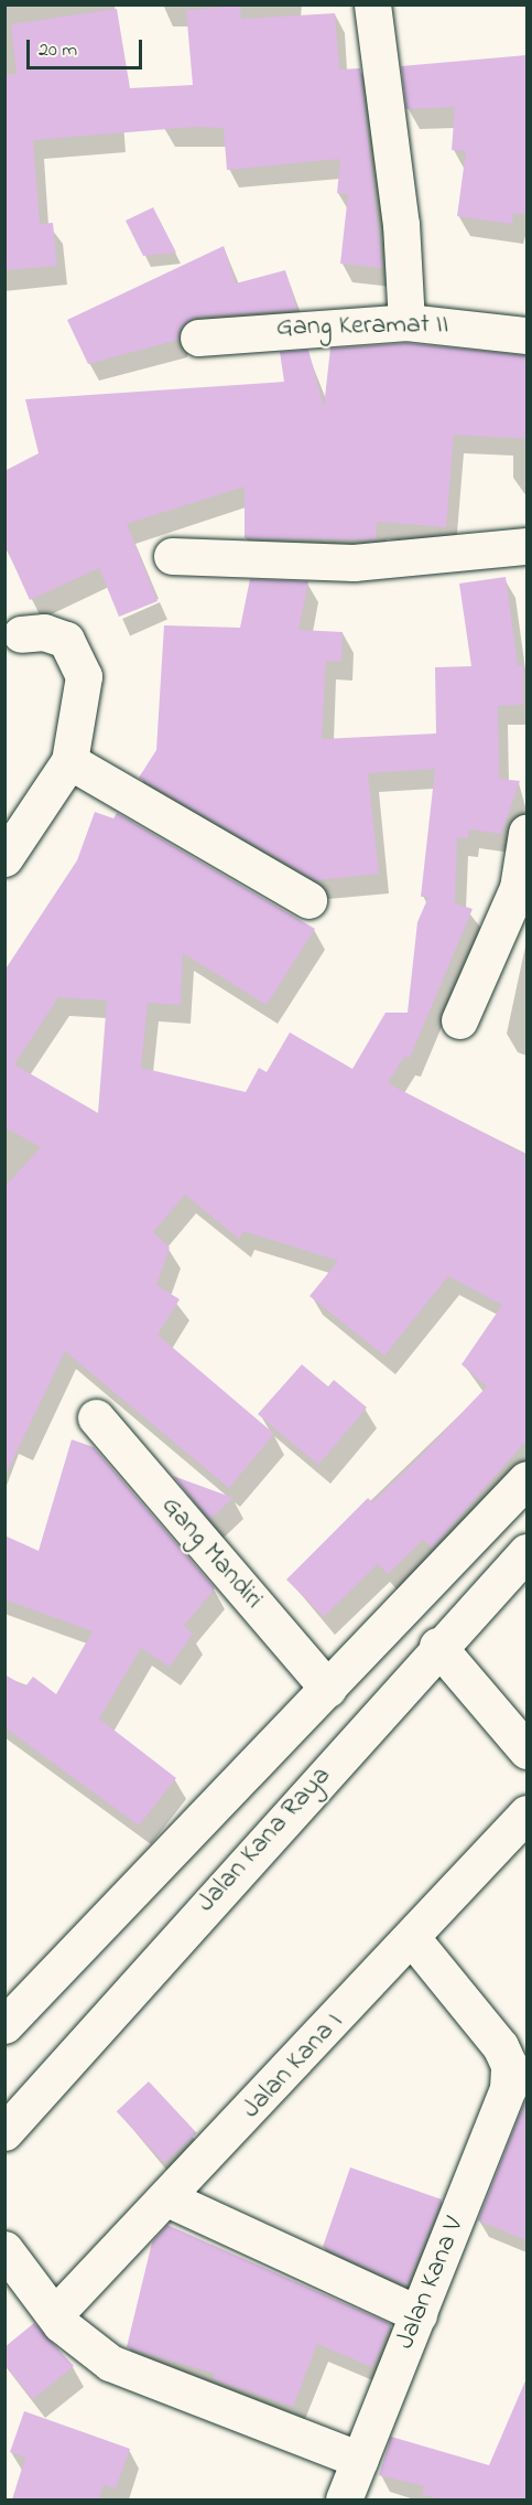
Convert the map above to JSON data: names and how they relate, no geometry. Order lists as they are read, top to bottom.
{
  "streets": {
    "street": [
      "Gang Keramat II",
      "Gang Mandiri",
      "Jalan Kana Raya",
      "Jalan Kana I",
      "Jalan Kana V"
    ]
  },
  "crossings": [
    ["Jalan Kana I", "Jalan Kana V"]
  ],
  "scale_bar": "20 m"
}
